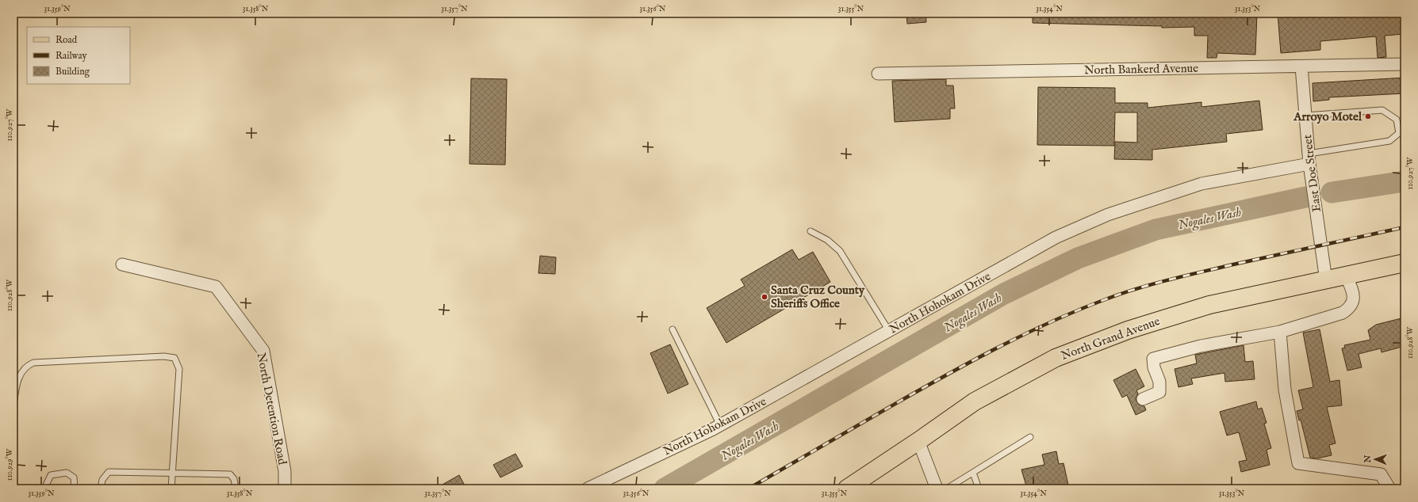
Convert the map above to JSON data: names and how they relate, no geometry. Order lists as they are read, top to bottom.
{
  "streets": {
    "main road": ["North Grand Avenue"],
    "street": [
      "North Bankerd Avenue",
      "East Doe Street",
      "North Hohokam Drive",
      "North Detention Road"
    ]
  },
  "crossings": [
    ["North Bankerd Avenue", "East Doe Street"],
    ["East Doe Street", "North Hohokam Drive"],
    ["East Doe Street", "North Grand Avenue"]
  ],
  "water": ["Nogales Wash"],
  "places": ["Arroyo Motel", "Santa Cruz County Sheriffs Office"],
  "legend": ["Road", "Railway", "Building"],
  "north": "left",
  "coordinates": [
    "31.359°N",
    "31.358°N",
    "31.357°N",
    "31.356°N",
    "31.355°N",
    "31.354°N",
    "31.353°N",
    "110.927°W",
    "110.928°W",
    "110.929°W"
  ]
}
